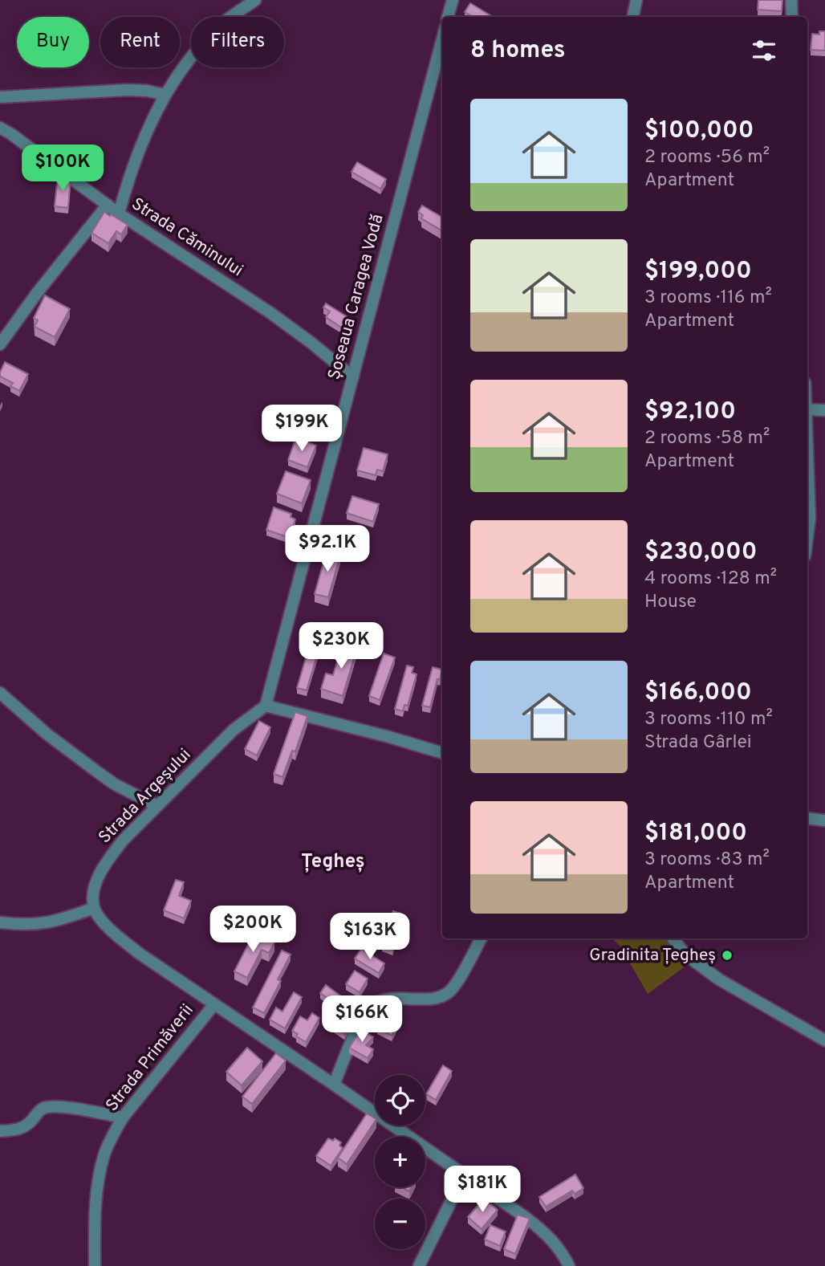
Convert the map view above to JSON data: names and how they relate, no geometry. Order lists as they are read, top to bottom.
{
  "streets": {
    "street": [
      "Strada Căminului",
      "Șoseaua Caragea Vodă",
      "Strada Argeșului",
      "Strada Primăverii"
    ]
  },
  "crossings": [
    ["Strada Căminului", "Șoseaua Caragea Vodă"],
    ["Șoseaua Caragea Vodă", "Strada Argeșului"]
  ],
  "districts": ["Țegheș"],
  "places": ["Gradinita Țegheș"],
  "page": {
    "chip": ["Buy", "Rent", "Filters"],
    "heading": "8 homes",
    "list": [
      {
        "name": "$100,000",
        "note": "2 rooms · 56 m² · Apartment"
      },
      {
        "name": "$199,000",
        "note": "3 rooms · 116 m² · Apartment"
      },
      {
        "name": "$92,100",
        "note": "2 rooms · 58 m² · Apartment"
      },
      {
        "name": "$230,000",
        "note": "4 rooms · 128 m² · House"
      },
      {
        "name": "$166,000",
        "note": "3 rooms · 110 m² · Strada Gârlei"
      },
      {
        "name": "$181,000",
        "note": "3 rooms · 83 m² · Apartment"
      }
    ],
    "price": [
      "$100K",
      "$199K",
      "$92.1K",
      "$230K",
      "$200K",
      "$163K",
      "$166K",
      "$181K"
    ],
    "map_buttons": ["+", "−"]
  }
}
